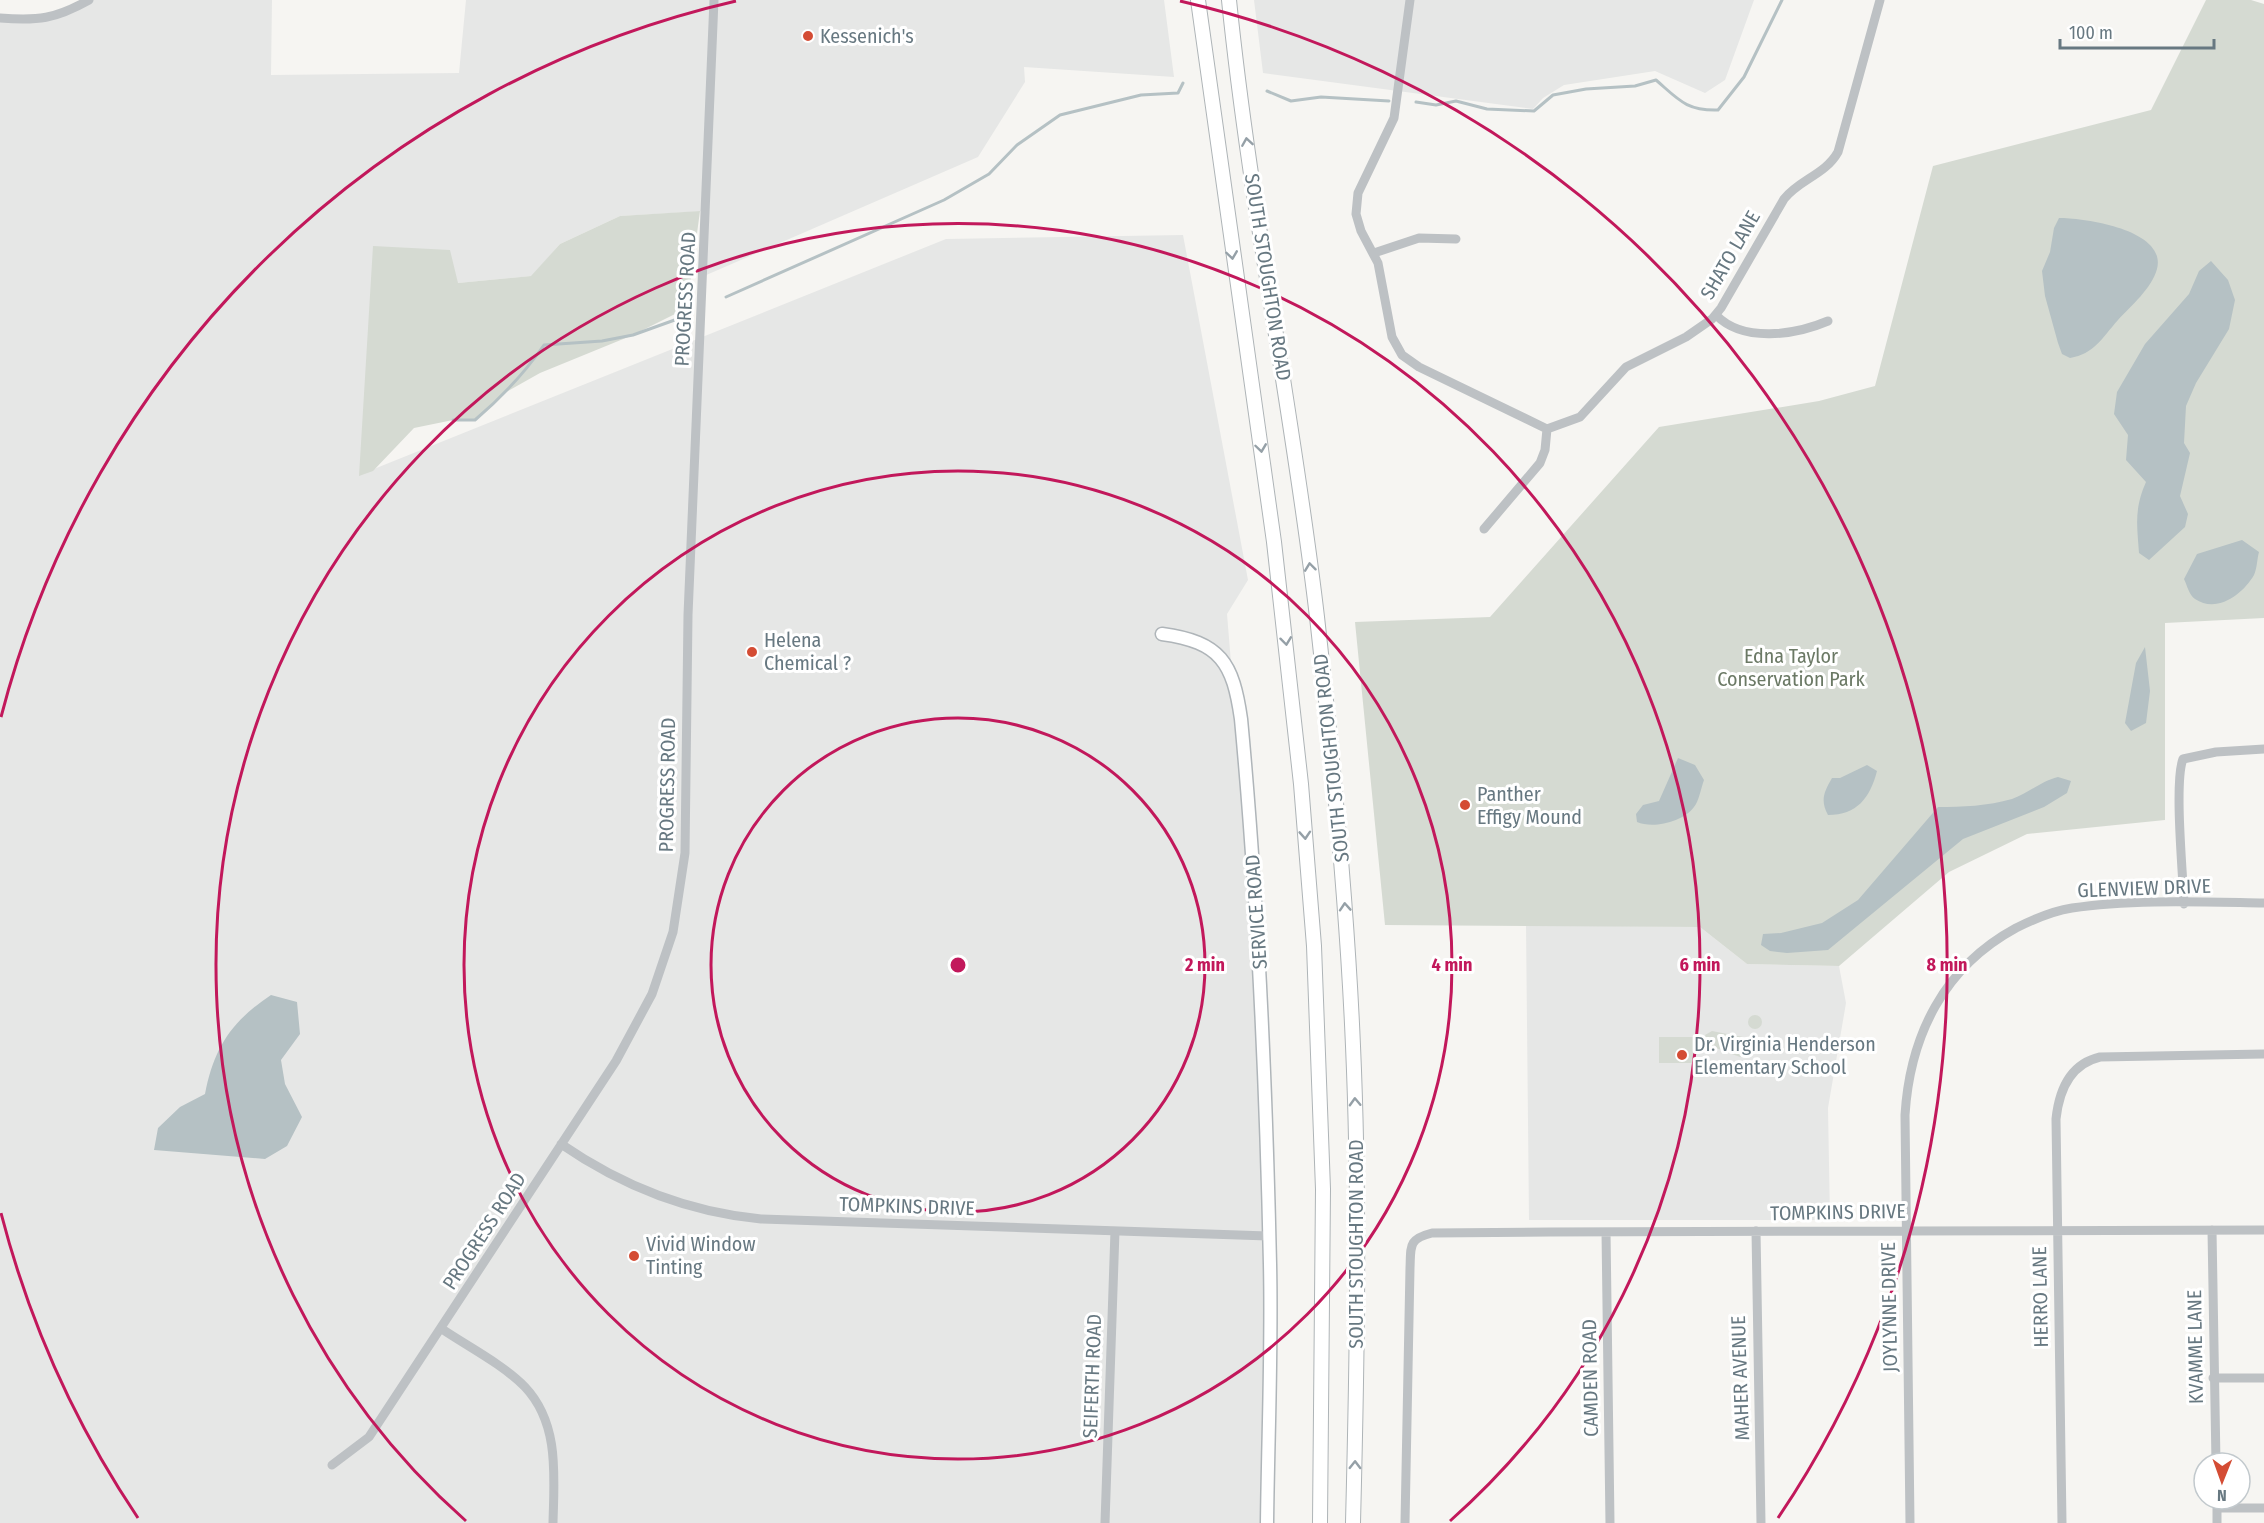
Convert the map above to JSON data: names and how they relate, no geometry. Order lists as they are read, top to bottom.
{
  "streets": {
    "main road": ["SOUTH STOUGHTON ROAD"],
    "street": [
      "SHATO LANE",
      "PROGRESS ROAD",
      "GLENVIEW DRIVE",
      "SERVICE ROAD",
      "TOMPKINS DRIVE",
      "HERRO LANE",
      "JOYLYNNE DRIVE",
      "KVAMME LANE",
      "SEIFERTH ROAD",
      "CAMDEN ROAD",
      "MAHER AVENUE"
    ]
  },
  "crossings": [
    ["PROGRESS ROAD", "TOMPKINS DRIVE"],
    ["GLENVIEW DRIVE", "JOYLYNNE DRIVE"],
    ["SERVICE ROAD", "TOMPKINS DRIVE"],
    ["TOMPKINS DRIVE", "HERRO LANE"],
    ["TOMPKINS DRIVE", "JOYLYNNE DRIVE"],
    ["TOMPKINS DRIVE", "KVAMME LANE"],
    ["TOMPKINS DRIVE", "SEIFERTH ROAD"],
    ["TOMPKINS DRIVE", "CAMDEN ROAD"],
    ["TOMPKINS DRIVE", "MAHER AVENUE"]
  ],
  "parks": ["Edna Taylor Conservation Park"],
  "places": [
    "Kessenich's",
    "Helena Chemical ?",
    "Panther Effigy Mound",
    "Dr. Virginia Henderson Elementary School",
    "Vivid Window Tinting"
  ],
  "scale_bar": "100 m",
  "north": "bottom",
  "rings": [
    "2 min",
    "4 min",
    "6 min",
    "8 min"
  ]
}
